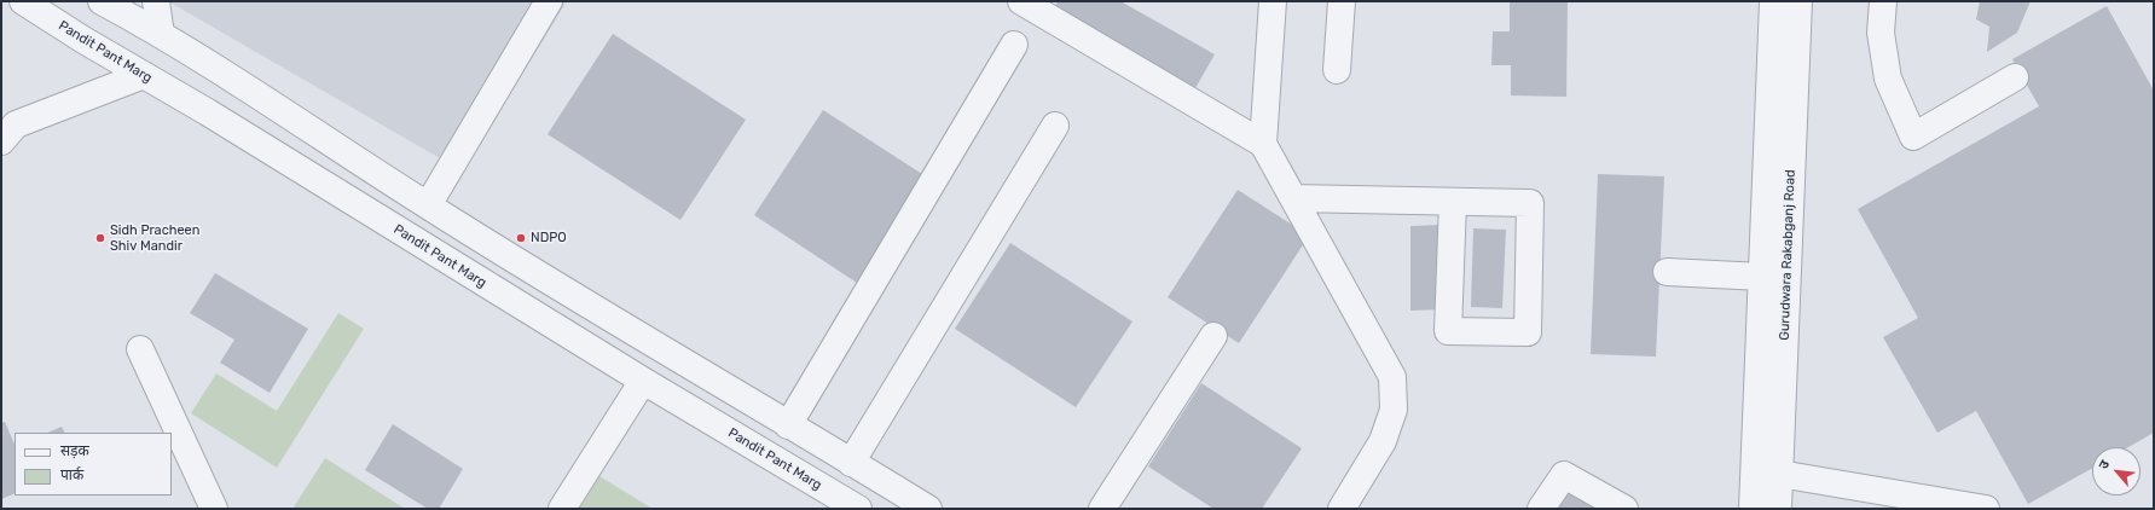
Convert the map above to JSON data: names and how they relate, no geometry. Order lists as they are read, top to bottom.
{
  "streets": {
    "street": ["Pandit Pant Marg", "Gurudwara Rakabganj Road"]
  },
  "places": ["Sidh Pracheen Shiv Mandir", "NDPO"],
  "legend": ["सड़क", "पार्क"],
  "north": "top left"
}
